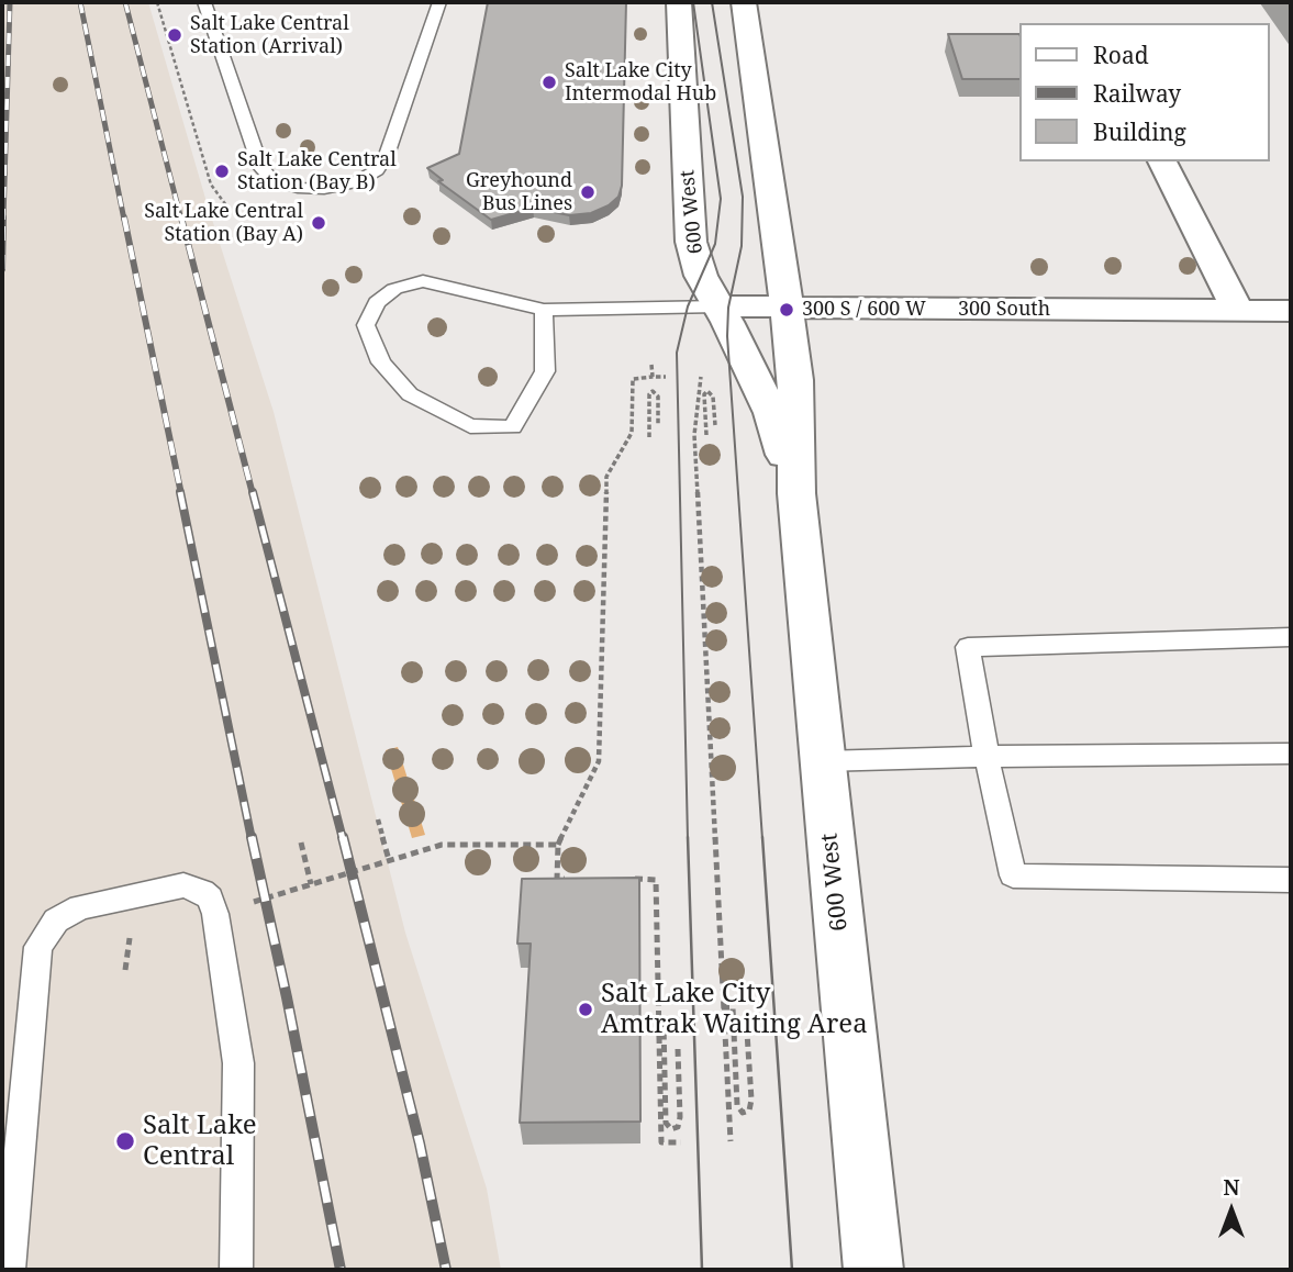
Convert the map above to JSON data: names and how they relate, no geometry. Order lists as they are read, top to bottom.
{
  "streets": {
    "street": ["600 West", "300 South"]
  },
  "crossings": [
    ["600 West", "300 South"]
  ],
  "places": [
    "Salt Lake Central Station (Arrival)",
    "Salt Lake City Intermodal Hub",
    "Salt Lake Central Station (Bay B)",
    "Greyhound Bus Lines",
    "Salt Lake Central Station (Bay A)",
    "300 S / 600 W",
    "Salt Lake City Amtrak Waiting Area",
    "Salt Lake Central"
  ],
  "legend": ["Road", "Railway", "Building"],
  "north": "top"
}
